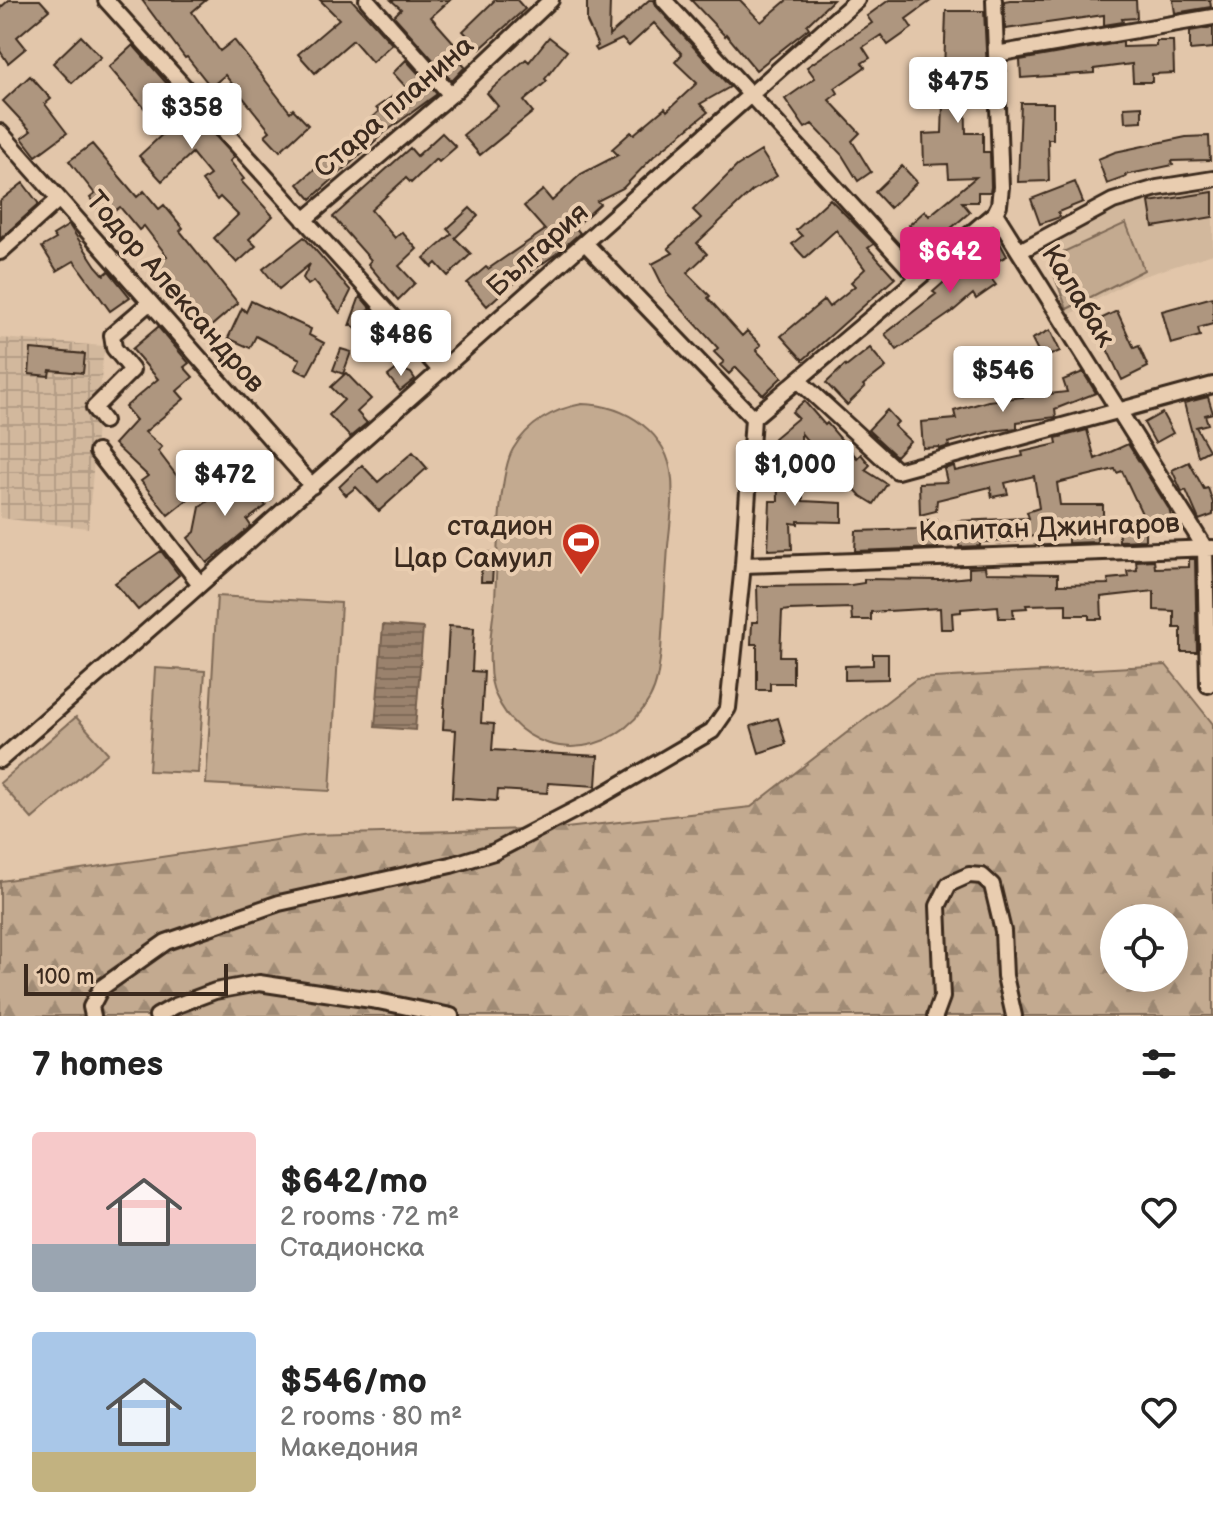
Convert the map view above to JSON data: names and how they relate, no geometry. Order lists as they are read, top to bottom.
{
  "streets": {
    "street": [
      "Стара планина",
      "България",
      "Тодор Александров",
      "Калабак",
      "Капитан Джингаров"
    ]
  },
  "crossings": [
    ["България", "Тодор Александров"],
    ["Калабак", "Капитан Джингаров"]
  ],
  "places": {
    "sports": ["стадион Цар Самуил"]
  },
  "scale_bar": "100 m",
  "page": {
    "price": [
      "$475",
      "$358",
      "$642",
      "$486",
      "$546",
      "$1,000",
      "$472"
    ],
    "scale": "100 m",
    "heading": "7 homes",
    "list": [
      {
        "name": "$642/mo",
        "note": "2 rooms · 72 m² · Стадионска"
      },
      {
        "name": "$546/mo",
        "note": "2 rooms · 80 m² · Македония"
      }
    ]
  }
}
